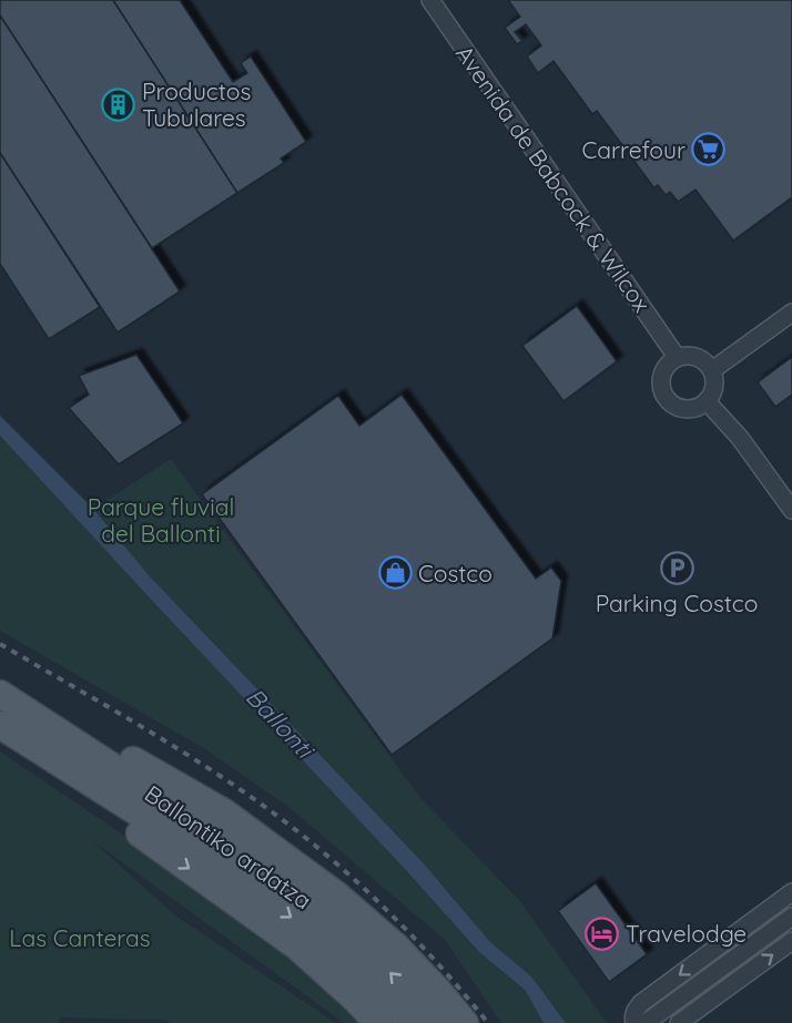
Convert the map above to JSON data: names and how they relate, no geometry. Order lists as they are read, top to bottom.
{
  "streets": {
    "main road": ["Ballontiko ardatza"],
    "street": ["Avenida de Babcock & Wilcox"]
  },
  "water": ["Ballonti"],
  "parks": ["Parque fluvial del Ballonti", "Las Canteras"],
  "places": {
    "building": ["Productos Tubulares"],
    "supermarket": ["Carrefour"],
    "parking": ["Parking Costco"],
    "shop": ["Costco"],
    "hotel": ["Travelodge"]
  }
}
